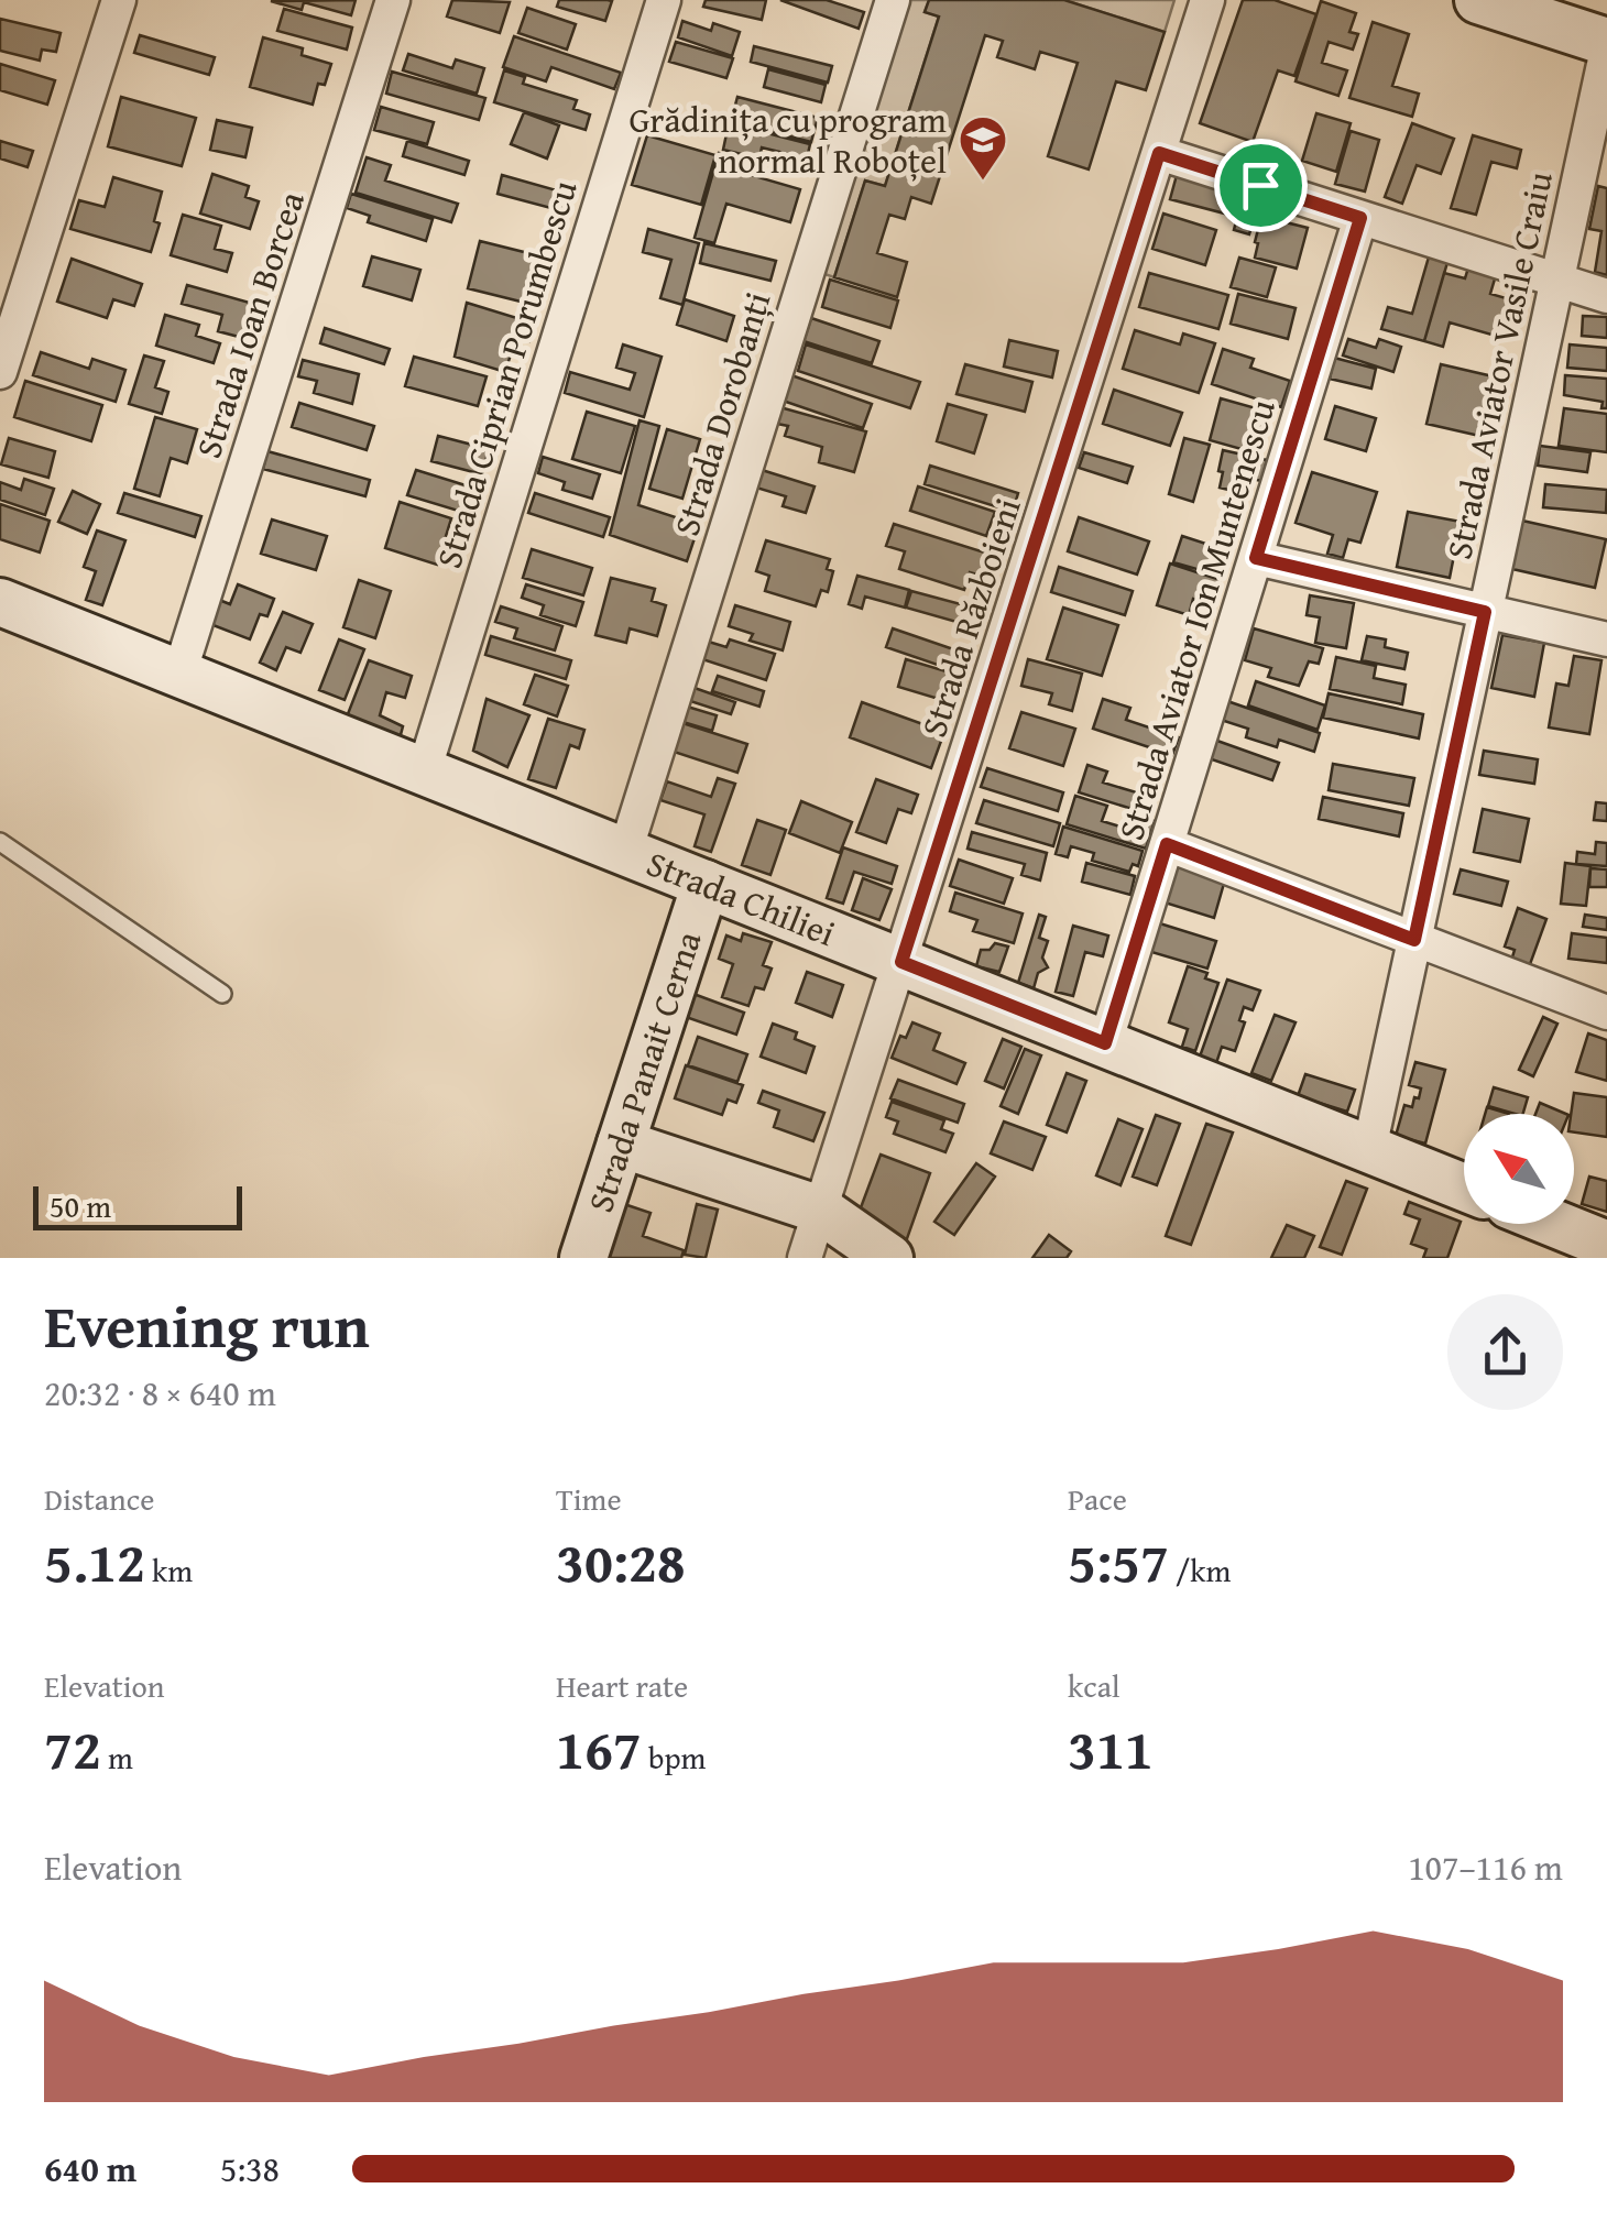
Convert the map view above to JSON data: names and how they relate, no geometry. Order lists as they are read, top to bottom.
{
  "streets": {
    "street": [
      "Strada Ioan Borcea",
      "Strada Aviator Vasile Craiu",
      "Strada Ciprian Porumbescu",
      "Strada Dorobanți",
      "Strada Războieni",
      "Strada Aviator Ion Muntenescu",
      "Strada Chiliei",
      "Strada Panait Cerna"
    ]
  },
  "crossings": [
    ["Strada Ioan Borcea", "Strada Chiliei"],
    ["Strada Aviator Vasile Craiu", "Strada Chiliei"],
    ["Strada Ciprian Porumbescu", "Strada Chiliei"],
    ["Strada Dorobanți", "Strada Chiliei"],
    ["Strada Războieni", "Strada Chiliei"],
    ["Strada Aviator Ion Muntenescu", "Strada Chiliei"],
    ["Strada Chiliei", "Strada Panait Cerna"]
  ],
  "places": {
    "school or university": ["Grădinița cu program normal Roboțel"]
  },
  "scale_bar": "50 m",
  "north": "top left",
  "page": {
    "scale": "50 m",
    "heading": ["Evening run", "20:32 · 8 × 640 m"],
    "stats": [
      ["Distance", "5.12 km"],
      ["Time", "30:28"],
      ["Pace", "5:57 /km"],
      ["Elevation", "72 m"],
      ["Heart rate", "167 bpm"],
      ["kcal", "311"]
    ],
    "chart": ["Elevation", "107–116 m"],
    "list": [
      {
        "name": "640 m",
        "note": "5:38"
      }
    ]
  }
}
